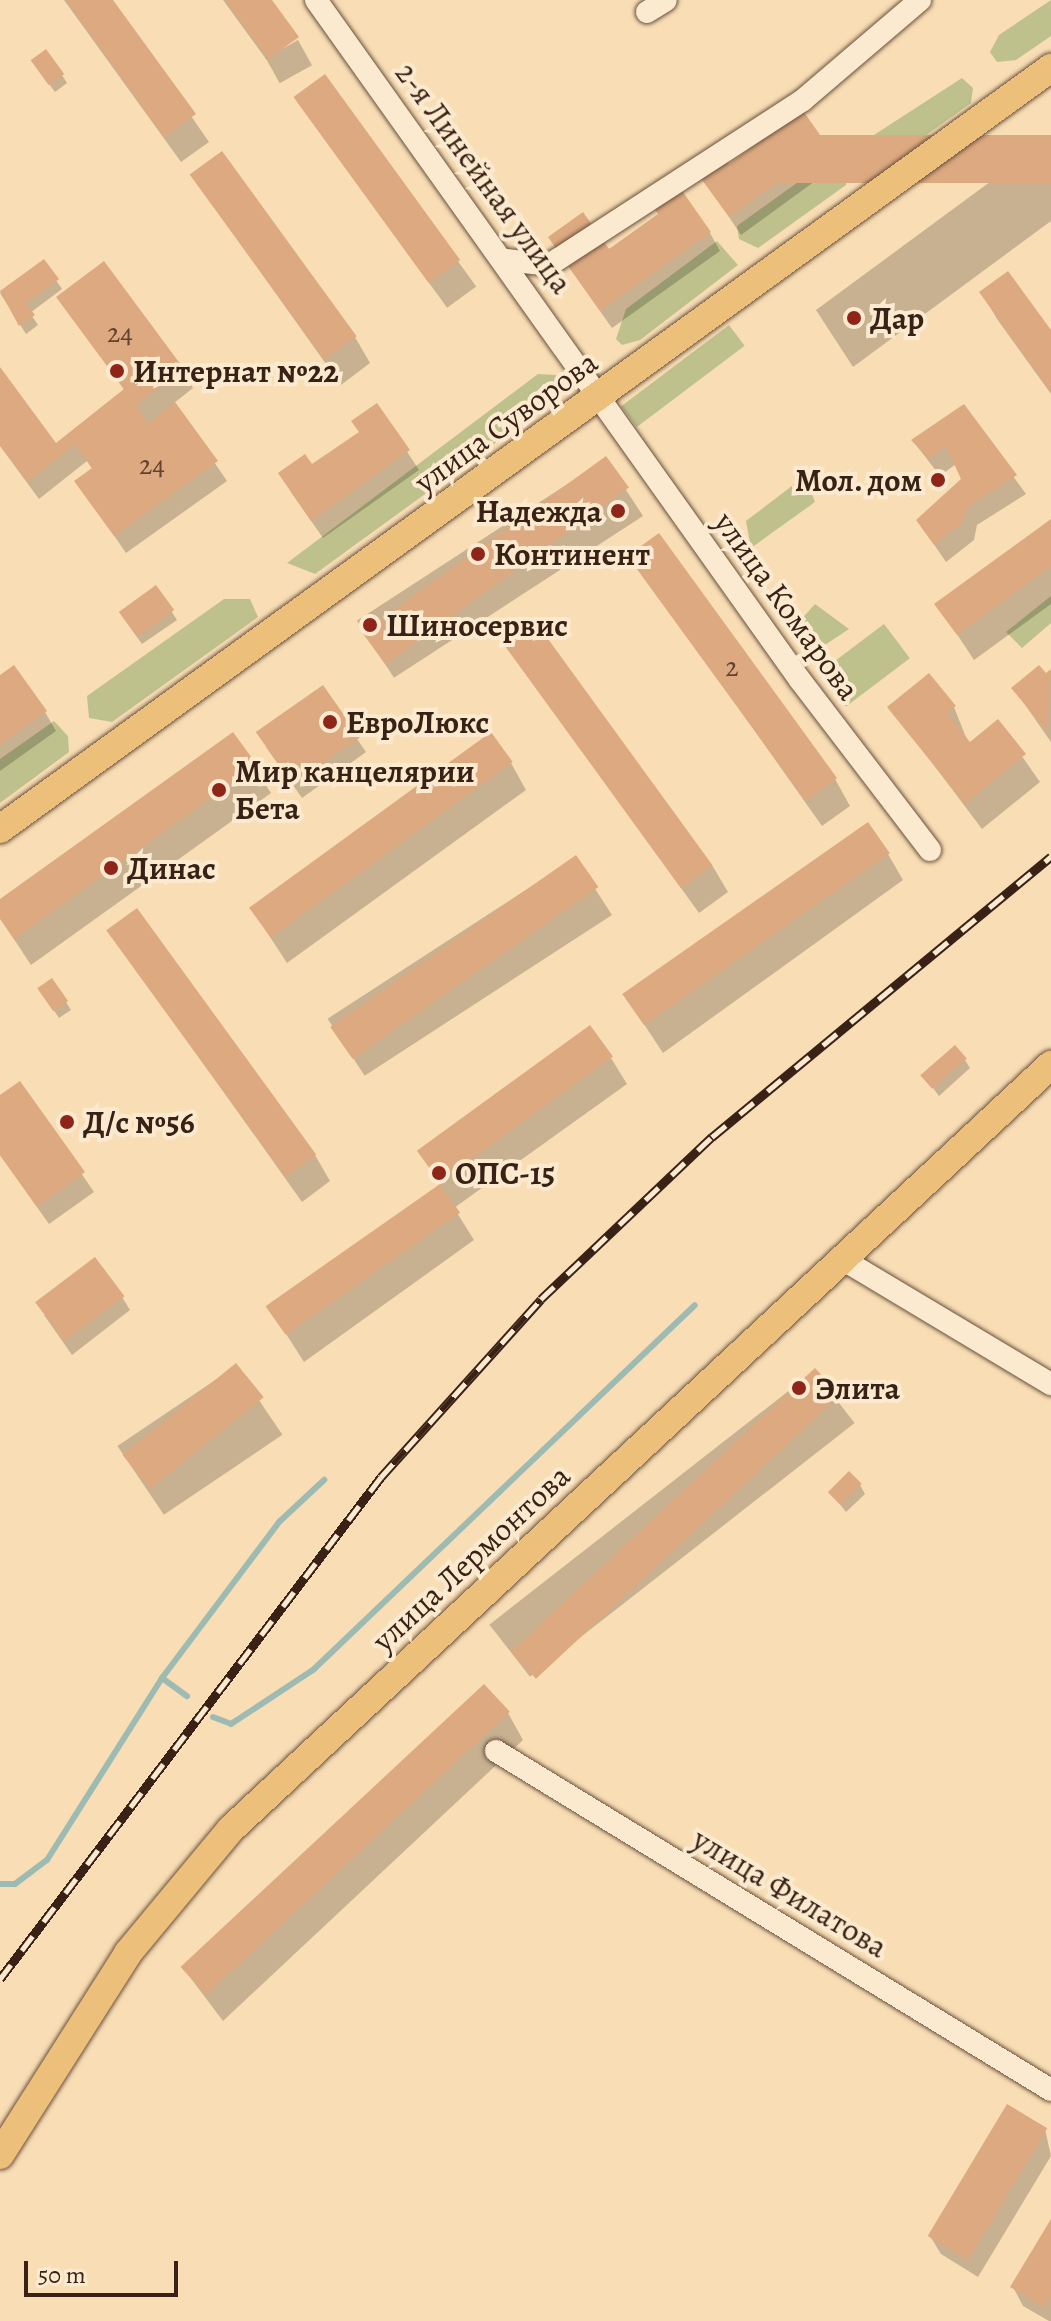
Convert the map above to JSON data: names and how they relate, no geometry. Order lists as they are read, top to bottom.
{
  "streets": {
    "main road": ["улица Суворова", "улица Лермонтова"],
    "street": ["2-я Линейная улица", "улица Комарова", "улица Филатова"]
  },
  "crossings": [
    ["2-я Линейная улица", "улица Суворова"],
    ["2-я Линейная улица", "улица Комарова"],
    ["улица Суворова", "улица Комарова"]
  ],
  "places": [
    "Дар",
    "Интернат №22",
    "Мол. дом",
    "Надежда",
    "Континент",
    "Шиносервис",
    "ЕвроЛюкс",
    "Мир канцелярии Бета",
    "Динас",
    "Д/с №56",
    "ОПС-15",
    "Элита"
  ],
  "house_numbers": ["24", "24", "2"],
  "scale_bar": "50 m"
}
